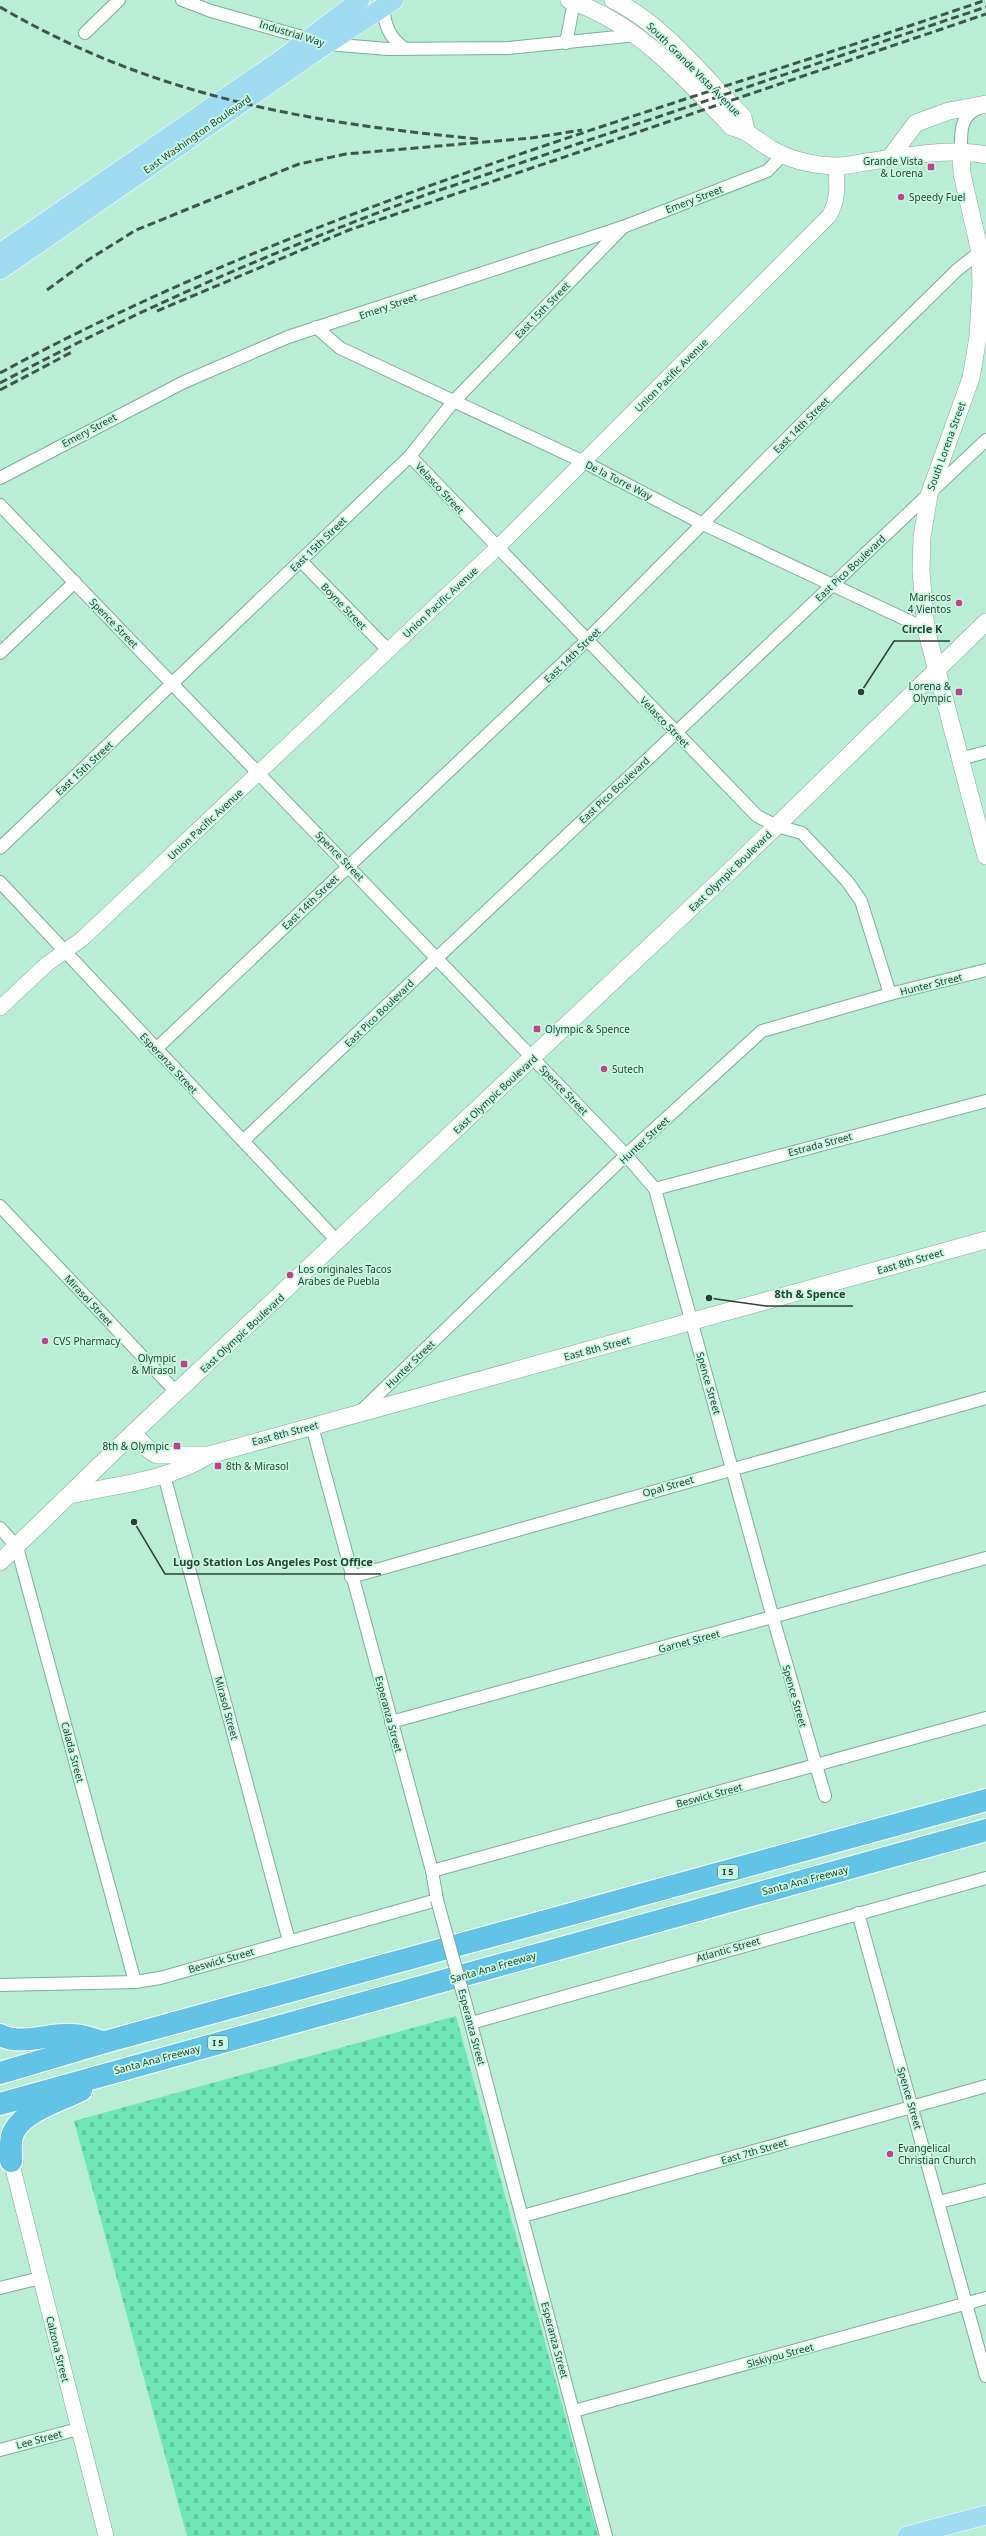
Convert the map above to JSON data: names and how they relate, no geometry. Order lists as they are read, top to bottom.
{
  "streets": {
    "highway": ["I 5", "Santa Ana Freeway"],
    "main road": [
      "South Grande Vista Avenue",
      "East Washington Boulevard",
      "South Lorena Street",
      "East Olympic Boulevard",
      "East 8th Street"
    ],
    "street": [
      "Industrial Way",
      "Emery Street",
      "East 15th Street",
      "Union Pacific Avenue",
      "East 14th Street",
      "De la Torre Way",
      "Velasco Street",
      "East Pico Boulevard",
      "Boyne Street",
      "Spence Street",
      "Hunter Street",
      "Esperanza Street",
      "Estrada Street",
      "Mirasol Street",
      "Opal Street",
      "Garnet Street",
      "Calada Street",
      "Beswick Street",
      "Atlantic Street",
      "East 7th Street",
      "Calzona Street",
      "Siskiyou Street",
      "Lee Street"
    ]
  },
  "crossings": [
    ["Industrial Way", "South Grande Vista Avenue"],
    ["Industrial Way", "East Washington Boulevard"],
    ["South Grande Vista Avenue", "Emery Street"],
    ["South Grande Vista Avenue", "Union Pacific Avenue"],
    ["South Grande Vista Avenue", "South Lorena Street"],
    ["Emery Street", "East 15th Street"],
    ["Emery Street", "De la Torre Way"],
    ["East 15th Street", "De la Torre Way"],
    ["East 15th Street", "Velasco Street"],
    ["East 15th Street", "Boyne Street"],
    ["East 15th Street", "Spence Street"],
    ["Union Pacific Avenue", "De la Torre Way"],
    ["Union Pacific Avenue", "Velasco Street"],
    ["Union Pacific Avenue", "Boyne Street"],
    ["Union Pacific Avenue", "Spence Street"],
    ["Union Pacific Avenue", "Esperanza Street"],
    ["East 14th Street", "South Lorena Street"],
    ["East 14th Street", "De la Torre Way"],
    ["East 14th Street", "Velasco Street"],
    ["East 14th Street", "Spence Street"],
    ["East 14th Street", "Esperanza Street"],
    ["South Lorena Street", "De la Torre Way"],
    ["South Lorena Street", "East Pico Boulevard"],
    ["South Lorena Street", "East Olympic Boulevard"],
    ["De la Torre Way", "East Pico Boulevard"],
    ["Velasco Street", "East Pico Boulevard"],
    ["Velasco Street", "East Olympic Boulevard"],
    ["Velasco Street", "Hunter Street"],
    ["East Pico Boulevard", "Spence Street"],
    ["East Pico Boulevard", "Esperanza Street"],
    ["Spence Street", "East Olympic Boulevard"],
    ["Spence Street", "Hunter Street"],
    ["Spence Street", "Estrada Street"],
    ["Spence Street", "East 8th Street"],
    ["Spence Street", "Opal Street"],
    ["Spence Street", "Garnet Street"],
    ["Spence Street", "Beswick Street"],
    ["Spence Street", "Atlantic Street"],
    ["Spence Street", "East 7th Street"],
    ["Spence Street", "Siskiyou Street"],
    ["East Olympic Boulevard", "Esperanza Street"],
    ["East Olympic Boulevard", "East 8th Street"],
    ["East Olympic Boulevard", "Mirasol Street"],
    ["East Olympic Boulevard", "Calada Street"],
    ["Hunter Street", "East 8th Street"],
    ["Esperanza Street", "East 8th Street"],
    ["Esperanza Street", "Opal Street"],
    ["Esperanza Street", "Garnet Street"],
    ["Esperanza Street", "Beswick Street"],
    ["Esperanza Street", "Atlantic Street"],
    ["Esperanza Street", "East 7th Street"],
    ["Esperanza Street", "Siskiyou Street"],
    ["East 8th Street", "Mirasol Street"],
    ["Mirasol Street", "Beswick Street"],
    ["Calada Street", "Beswick Street"],
    ["Calzona Street", "Lee Street"]
  ],
  "places": {
    "transit": [
      "Grande Vista & Lorena",
      "Lorena & Olympic",
      "Olympic & Spence",
      "Olympic & Mirasol",
      "8th & Olympic",
      "8th & Mirasol"
    ],
    "other": [
      "Speedy Fuel",
      "Mariscos 4 Vientos",
      "Circle K",
      "Sutech",
      "Los originales Tacos Arabes de Puebla",
      "8th & Spence",
      "CVS Pharmacy",
      "Lugo Station Los Angeles Post Office",
      "Evangelical Christian Church"
    ]
  }
}
